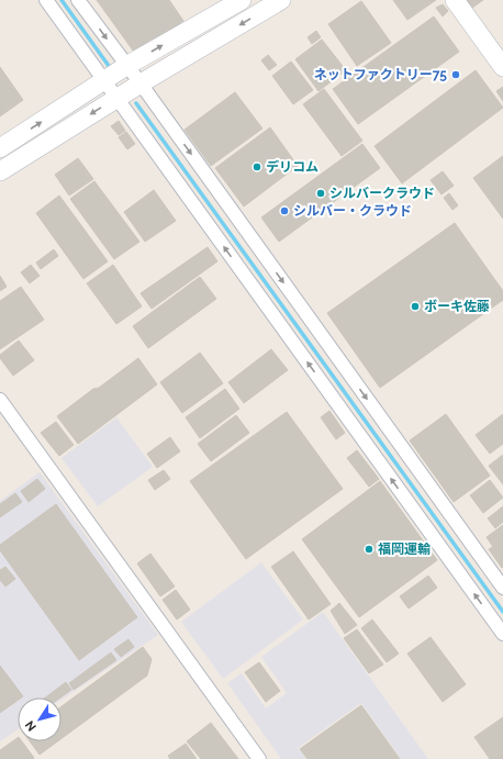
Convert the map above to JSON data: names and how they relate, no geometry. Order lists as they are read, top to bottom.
{
  "places": [
    "ネットファクトリー75",
    "デリコム",
    "シルバークラウド",
    "シルバー・クラウド",
    "ボーキ佐藤",
    "福岡運輸"
  ],
  "north": "bottom left"
}
